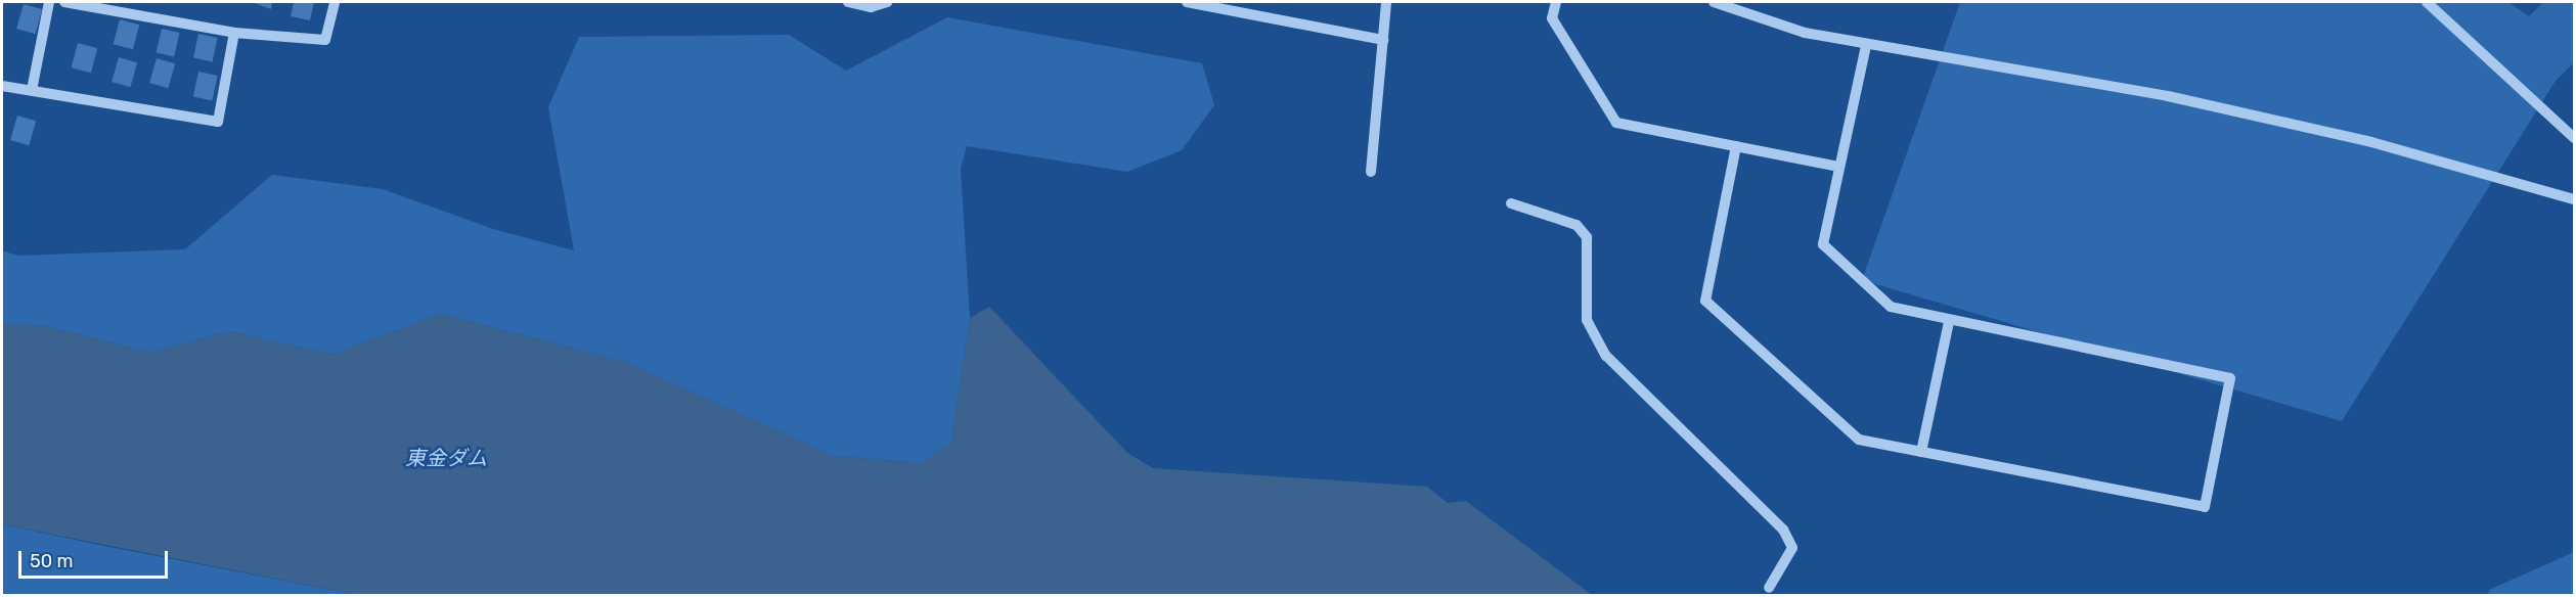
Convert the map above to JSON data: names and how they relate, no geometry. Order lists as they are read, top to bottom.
{
  "water": ["東金ダム"],
  "scale_bar": "50 m"
}
